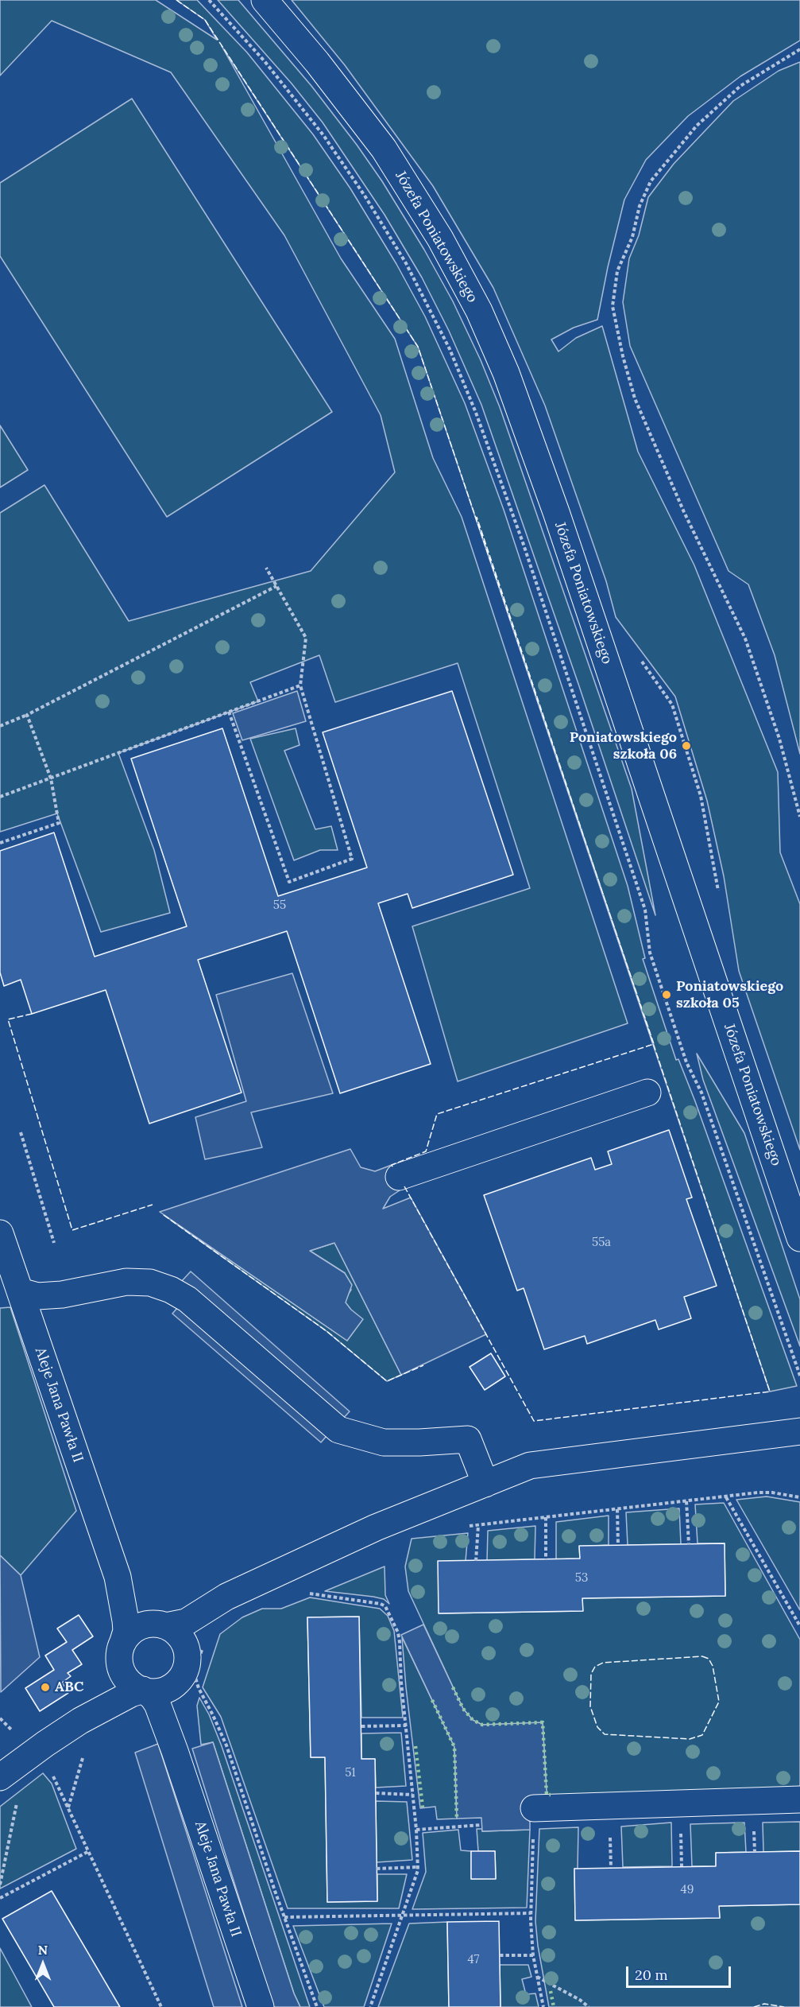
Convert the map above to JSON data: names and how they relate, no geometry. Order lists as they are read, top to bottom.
{
  "streets": {
    "street": ["Józefa Poniatowskiego", "Aleje Jana Pawła II"]
  },
  "places": ["Poniatowskiego szkoła 06", "Poniatowskiego szkoła 05", "ABC"],
  "house_numbers": [
    "55",
    "55a",
    "53",
    "51",
    "49",
    "47"
  ],
  "scale_bar": "20 m",
  "north": "top"
}
